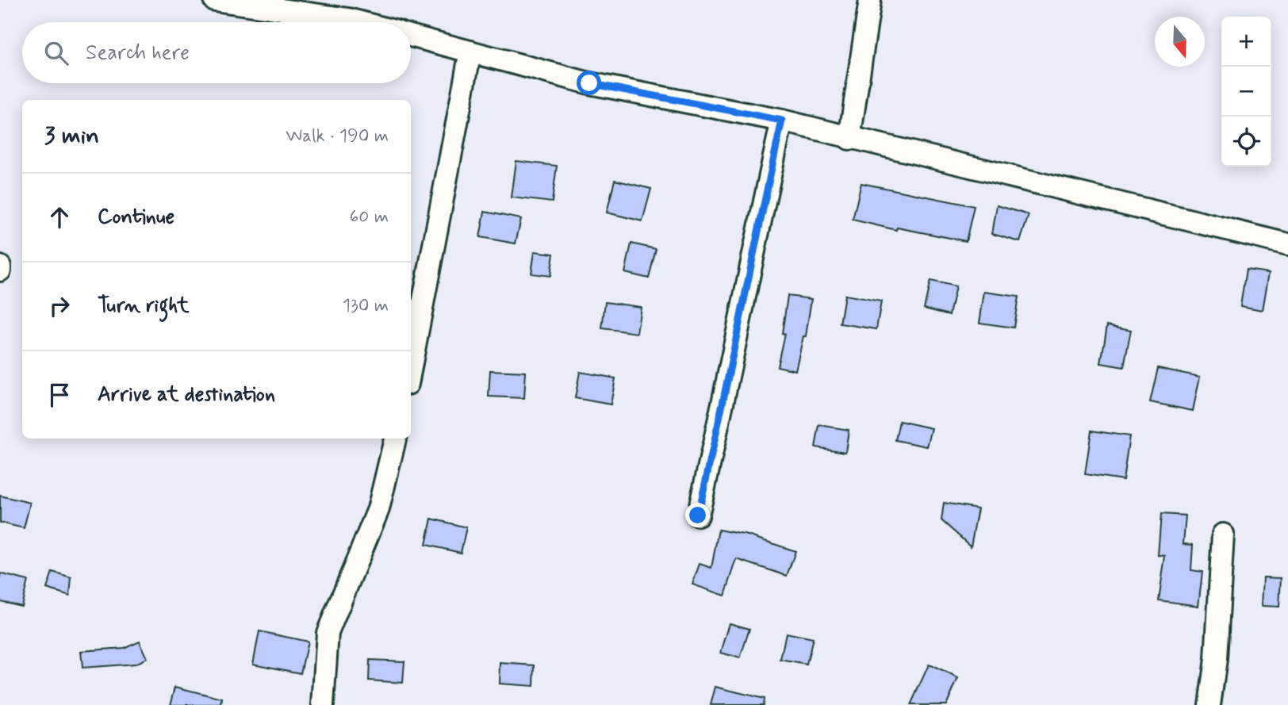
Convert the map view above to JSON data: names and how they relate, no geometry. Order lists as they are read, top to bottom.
{
  "north": "bottom",
  "page": {
    "map_buttons": ["+", "−"],
    "search": "Search here",
    "heading": ["3 min", "Walk · 190 m"],
    "list": [
      ["Continue", "60 m"],
      ["Turn right", "130 m"],
      "Arrive at destination"
    ]
  }
}
